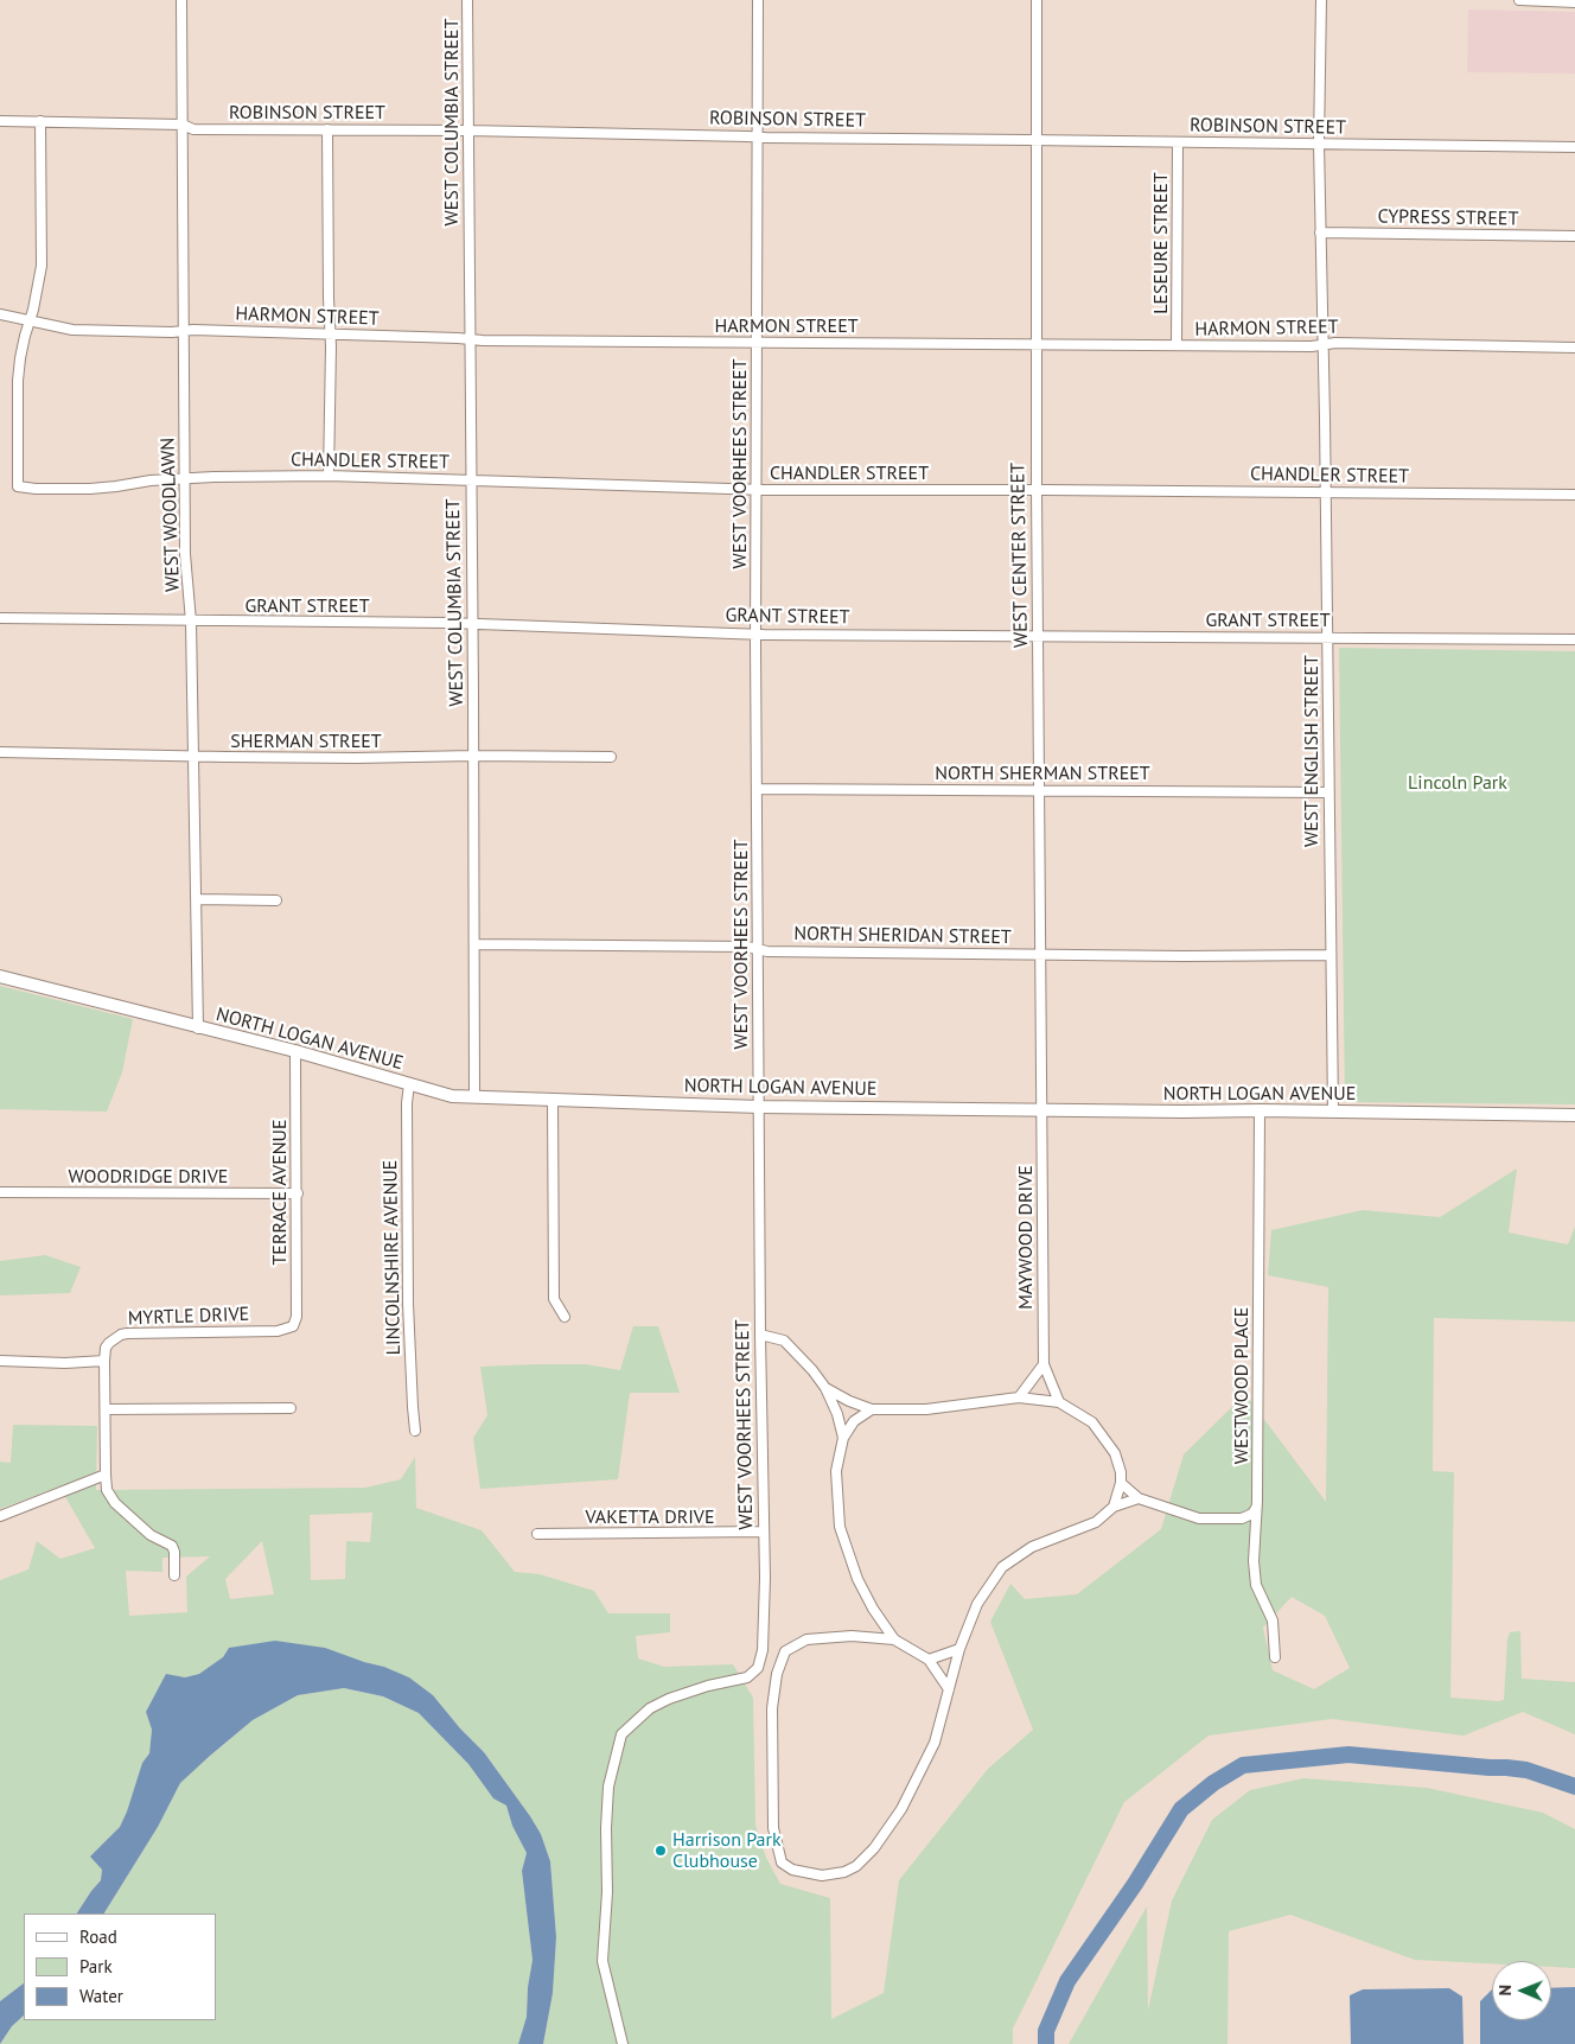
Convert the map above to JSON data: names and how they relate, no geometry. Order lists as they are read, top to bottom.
{
  "streets": {
    "street": [
      "ROBINSON STREET",
      "WEST COLUMBIA STREET",
      "CYPRESS STREET",
      "LESEURE STREET",
      "HARMON STREET",
      "CHANDLER STREET",
      "WEST VOORHEES STREET",
      "WEST WOODLAWN",
      "WEST CENTER STREET",
      "GRANT STREET",
      "SHERMAN STREET",
      "WEST ENGLISH STREET",
      "NORTH SHERMAN STREET",
      "NORTH SHERIDAN STREET",
      "NORTH LOGAN AVENUE",
      "WOODRIDGE DRIVE",
      "TERRACE AVENUE",
      "MAYWOOD DRIVE",
      "LINCOLNSHIRE AVENUE",
      "MYRTLE DRIVE",
      "WESTWOOD PLACE",
      "VAKETTA DRIVE"
    ]
  },
  "crossings": [
    ["ROBINSON STREET", "WEST COLUMBIA STREET"],
    ["ROBINSON STREET", "LESEURE STREET"],
    ["ROBINSON STREET", "WEST VOORHEES STREET"],
    ["ROBINSON STREET", "WEST WOODLAWN"],
    ["ROBINSON STREET", "WEST CENTER STREET"],
    ["ROBINSON STREET", "WEST ENGLISH STREET"],
    ["WEST COLUMBIA STREET", "HARMON STREET"],
    ["WEST COLUMBIA STREET", "CHANDLER STREET"],
    ["WEST COLUMBIA STREET", "GRANT STREET"],
    ["WEST COLUMBIA STREET", "SHERMAN STREET"],
    ["WEST COLUMBIA STREET", "NORTH SHERIDAN STREET"],
    ["WEST COLUMBIA STREET", "NORTH LOGAN AVENUE"],
    ["CYPRESS STREET", "WEST ENGLISH STREET"],
    ["LESEURE STREET", "HARMON STREET"],
    ["HARMON STREET", "CHANDLER STREET"],
    ["HARMON STREET", "WEST VOORHEES STREET"],
    ["HARMON STREET", "WEST WOODLAWN"],
    ["HARMON STREET", "WEST CENTER STREET"],
    ["HARMON STREET", "WEST ENGLISH STREET"],
    ["CHANDLER STREET", "WEST VOORHEES STREET"],
    ["CHANDLER STREET", "WEST WOODLAWN"],
    ["CHANDLER STREET", "WEST CENTER STREET"],
    ["CHANDLER STREET", "WEST ENGLISH STREET"],
    ["WEST VOORHEES STREET", "GRANT STREET"],
    ["WEST VOORHEES STREET", "NORTH SHERMAN STREET"],
    ["WEST VOORHEES STREET", "NORTH SHERIDAN STREET"],
    ["WEST VOORHEES STREET", "NORTH LOGAN AVENUE"],
    ["WEST VOORHEES STREET", "VAKETTA DRIVE"],
    ["WEST WOODLAWN", "GRANT STREET"],
    ["WEST WOODLAWN", "SHERMAN STREET"],
    ["WEST WOODLAWN", "NORTH LOGAN AVENUE"],
    ["WEST CENTER STREET", "GRANT STREET"],
    ["WEST CENTER STREET", "NORTH SHERMAN STREET"],
    ["WEST CENTER STREET", "NORTH SHERIDAN STREET"],
    ["WEST CENTER STREET", "NORTH LOGAN AVENUE"],
    ["WEST CENTER STREET", "MAYWOOD DRIVE"],
    ["GRANT STREET", "WEST ENGLISH STREET"],
    ["WEST ENGLISH STREET", "NORTH SHERMAN STREET"],
    ["WEST ENGLISH STREET", "NORTH SHERIDAN STREET"],
    ["WEST ENGLISH STREET", "NORTH LOGAN AVENUE"],
    ["NORTH LOGAN AVENUE", "TERRACE AVENUE"],
    ["NORTH LOGAN AVENUE", "MAYWOOD DRIVE"],
    ["NORTH LOGAN AVENUE", "LINCOLNSHIRE AVENUE"],
    ["NORTH LOGAN AVENUE", "WESTWOOD PLACE"],
    ["WOODRIDGE DRIVE", "TERRACE AVENUE"],
    ["TERRACE AVENUE", "MYRTLE DRIVE"]
  ],
  "parks": ["Lincoln Park"],
  "places": ["Harrison Park Clubhouse"],
  "legend": ["Road", "Park", "Water"],
  "north": "left"
}
